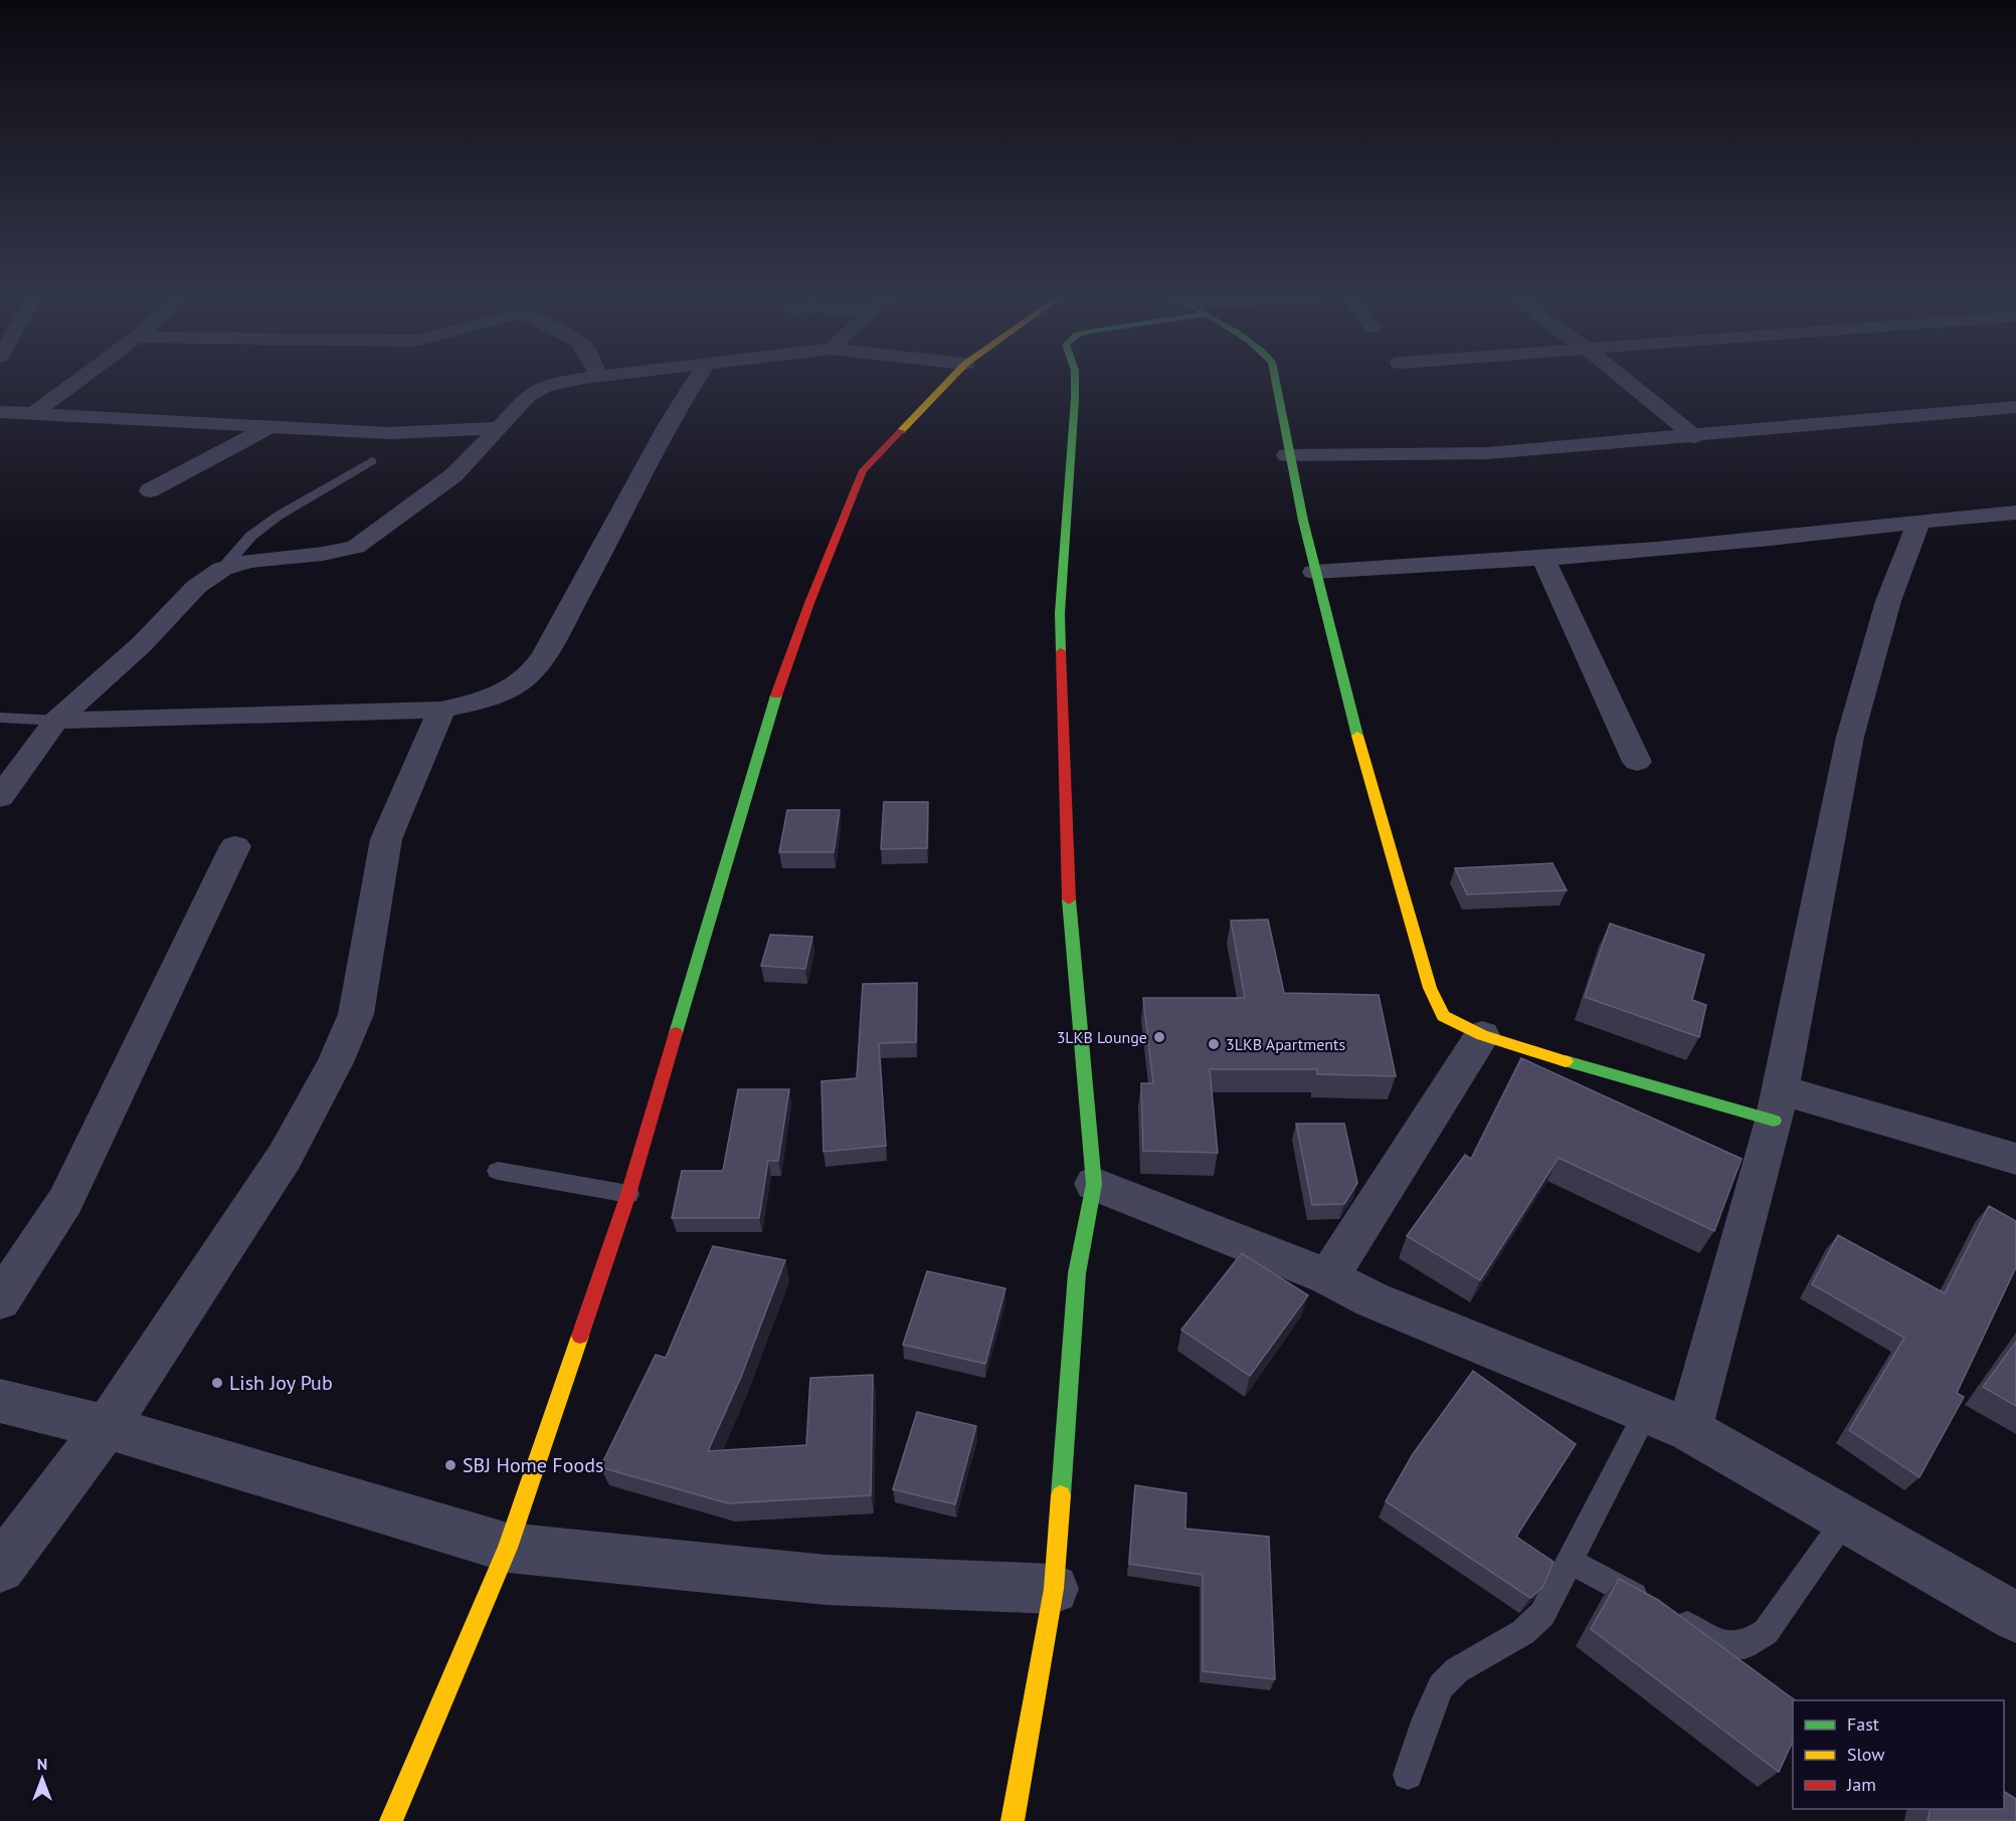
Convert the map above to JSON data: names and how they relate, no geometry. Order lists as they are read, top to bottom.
{
  "places": [
    "3LKB Lounge",
    "3LKB Apartments",
    "Lish Joy Pub",
    "SBJ Home Foods"
  ],
  "legend": ["Fast", "Slow", "Jam"],
  "north": "top"
}
